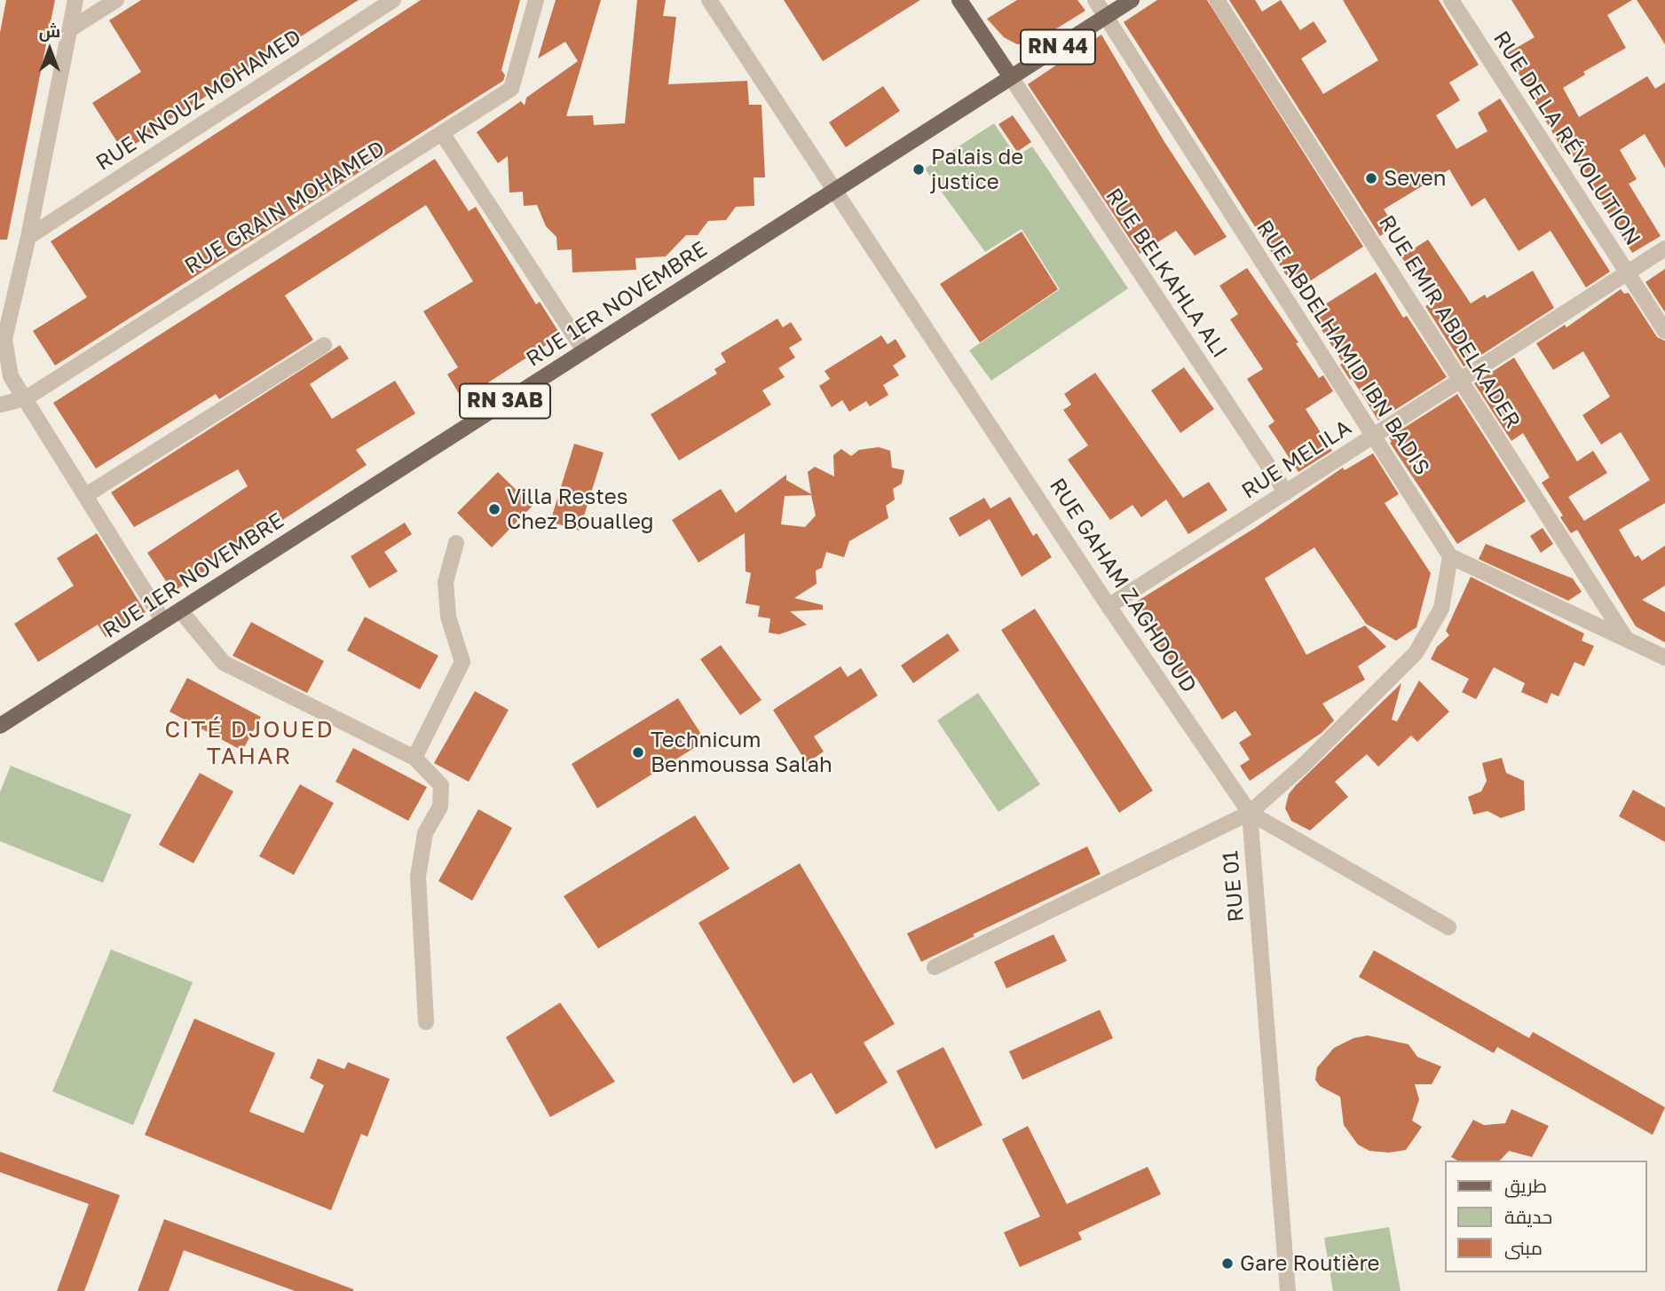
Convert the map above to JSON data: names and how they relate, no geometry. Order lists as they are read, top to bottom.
{
  "streets": {
    "main road": ["RN 44", "RUE 1ER NOVEMBRE", "RN 3AB"],
    "street": [
      "RUE KNOUZ MOHAMED",
      "RUE DE LA RÉVOLUTION",
      "RUE GRAIN MOHAMED",
      "RUE BELKAHLA ALI",
      "RUE EMIR ABDELKADER",
      "RUE ABDELHAMID IBN BADIS",
      "RUE MELILA",
      "RUE GAHAM ZAGHDOUD",
      "RUE 01"
    ]
  },
  "crossings": [
    ["RN 44", "RUE BELKAHLA ALI"],
    ["RN 44", "RUE 1ER NOVEMBRE"],
    ["RUE DE LA RÉVOLUTION", "RUE MELILA"],
    ["RUE BELKAHLA ALI", "RUE 1ER NOVEMBRE"],
    ["RUE BELKAHLA ALI", "RUE MELILA"],
    ["RUE 1ER NOVEMBRE", "RUE ABDELHAMID IBN BADIS"],
    ["RUE 1ER NOVEMBRE", "RUE GAHAM ZAGHDOUD"],
    ["RUE EMIR ABDELKADER", "RUE MELILA"],
    ["RUE ABDELHAMID IBN BADIS", "RUE MELILA"],
    ["RUE MELILA", "RUE GAHAM ZAGHDOUD"],
    ["RUE GAHAM ZAGHDOUD", "RUE 01"]
  ],
  "districts": ["CITÉ DJOUED TAHAR"],
  "places": [
    "Palais de justice",
    "Seven",
    "Villa Restes Chez Boualleg",
    "Technicum Benmoussa Salah",
    "Gare Routière"
  ],
  "legend": ["طريق", "حديقة", "مبنى"],
  "north": "top"
}
